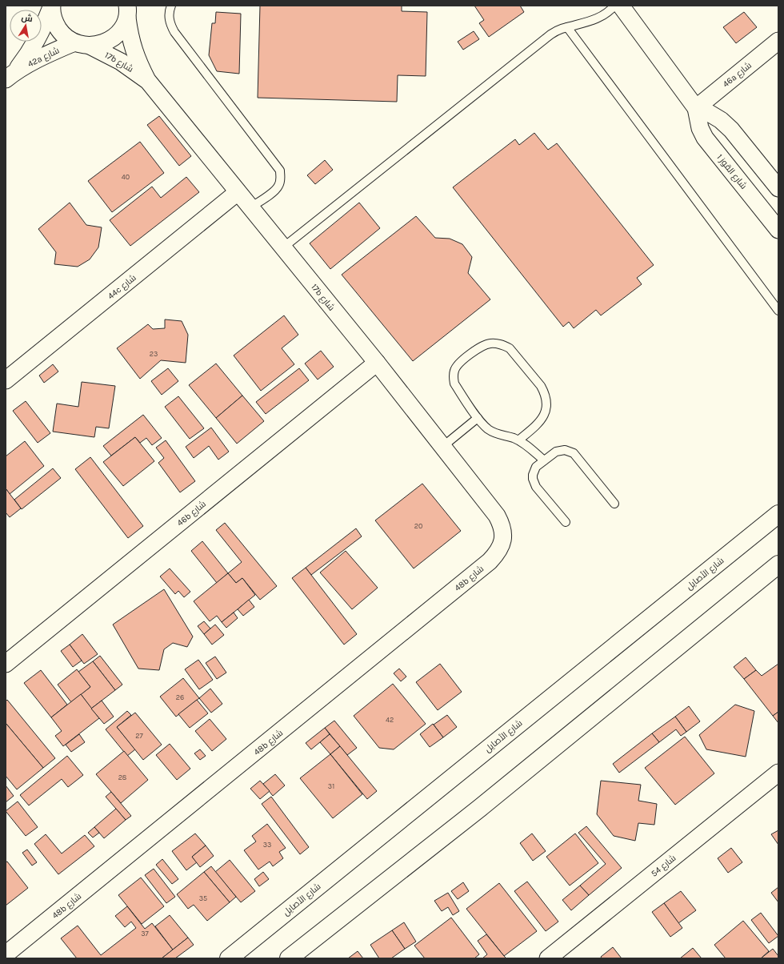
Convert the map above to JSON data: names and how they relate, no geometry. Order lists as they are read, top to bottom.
{
  "streets": {
    "main road": ["شارع الأصايل"],
    "street": [
      "42a شارع",
      "17b شارع",
      "46a شارع",
      "شارع القوز 1",
      "44c شارع",
      "46b شارع",
      "48b شارع",
      "شارع 54"
    ]
  },
  "crossings": [
    ["42a شارع", "17b شارع"],
    ["17b شارع", "44c شارع"],
    ["17b شارع", "46b شارع"],
    ["17b شارع", "48b شارع"],
    ["46a شارع", "شارع القوز 1"]
  ],
  "house_numbers": [
    "40",
    "23",
    "20",
    "26",
    "42",
    "27",
    "28",
    "31",
    "33",
    "35",
    "37"
  ],
  "north": "top"
}
